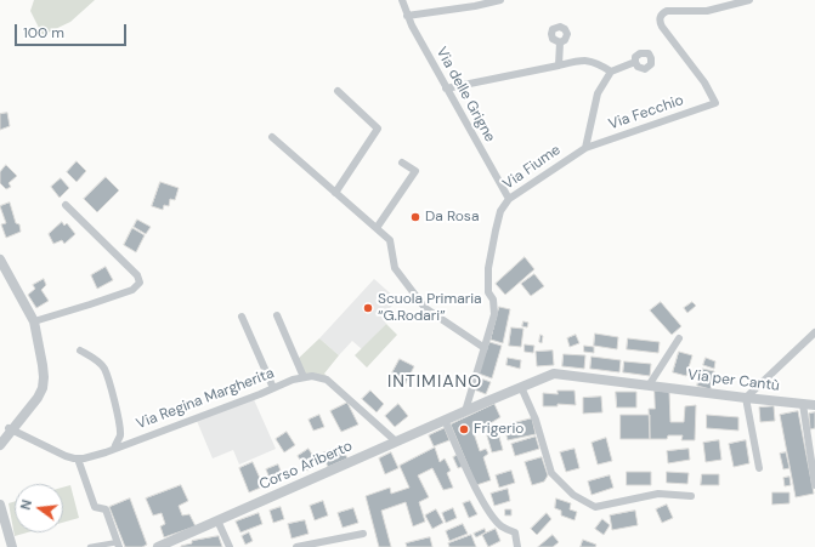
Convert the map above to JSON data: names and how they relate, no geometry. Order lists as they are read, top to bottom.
{
  "streets": {
    "street": [
      "Via delle Grigne",
      "Via Fecchio",
      "Via Fiume",
      "Via per Cantù",
      "Via Regina Margherita",
      "Corso Ariberto"
    ]
  },
  "crossings": [
    ["Via delle Grigne", "Via Fiume"],
    ["Via Fecchio", "Via Fiume"],
    ["Via Fiume", "Via per Cantù"],
    ["Via Fiume", "Corso Ariberto"],
    ["Via per Cantù", "Corso Ariberto"],
    ["Via Regina Margherita", "Corso Ariberto"]
  ],
  "districts": ["INTIMIANO"],
  "places": ["Da Rosa", "Scuola Primaria “G.Rodari”", "Frigerio"],
  "scale_bar": "100 m",
  "north": "left"
}
